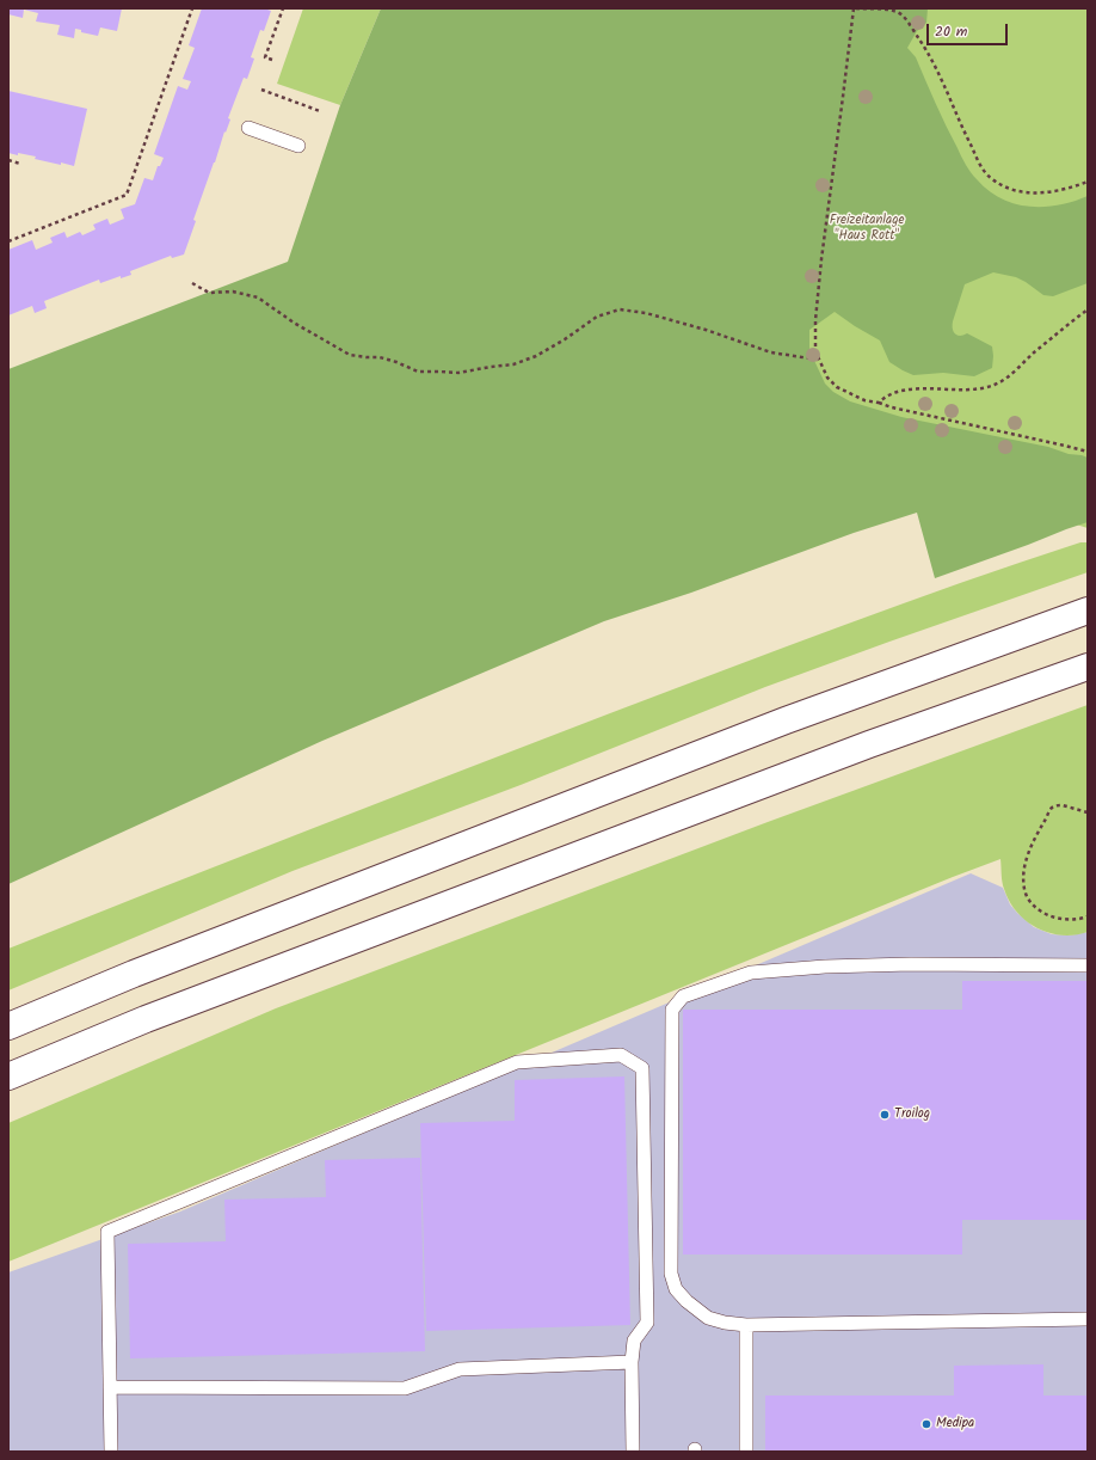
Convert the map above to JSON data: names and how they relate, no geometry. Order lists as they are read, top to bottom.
{
  "parks": ["Freizeitanlage \"Haus Rott\""],
  "places": ["Troilog", "Medipa"],
  "scale_bar": "20 m"
}
